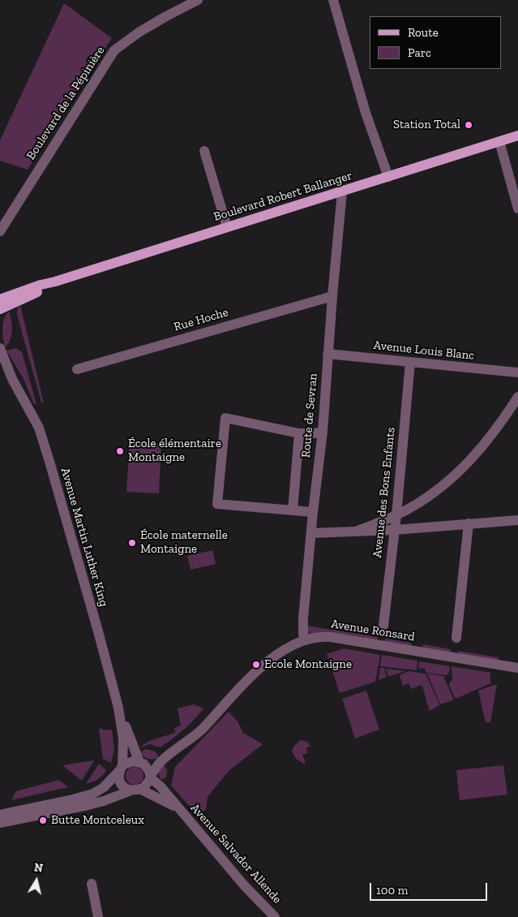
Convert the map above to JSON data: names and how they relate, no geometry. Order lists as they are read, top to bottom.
{
  "streets": {
    "main road": ["Boulevard Robert Ballanger"],
    "street": [
      "Boulevard de la Pépinière",
      "Rue Hoche",
      "Avenue Louis Blanc",
      "Route de Sevran",
      "Avenue des Bons Enfants",
      "Avenue Martin Luther King",
      "Avenue Ronsard",
      "Avenue Salvador Allende"
    ]
  },
  "crossings": [
    ["Boulevard Robert Ballanger", "Route de Sevran"],
    ["Rue Hoche", "Route de Sevran"],
    ["Avenue Louis Blanc", "Route de Sevran"],
    ["Avenue Louis Blanc", "Avenue des Bons Enfants"],
    ["Route de Sevran", "Avenue Ronsard"],
    ["Avenue Martin Luther King", "Avenue Ronsard"],
    ["Avenue Martin Luther King", "Avenue Salvador Allende"],
    ["Avenue Ronsard", "Avenue Salvador Allende"]
  ],
  "places": [
    "Station Total",
    "École élémentaire Montaigne",
    "École maternelle Montaigne",
    "Ecole Montaigne",
    "Butte Montceleux"
  ],
  "legend": ["Route", "Parc"],
  "scale_bar": "100 m",
  "north": "top"
}
